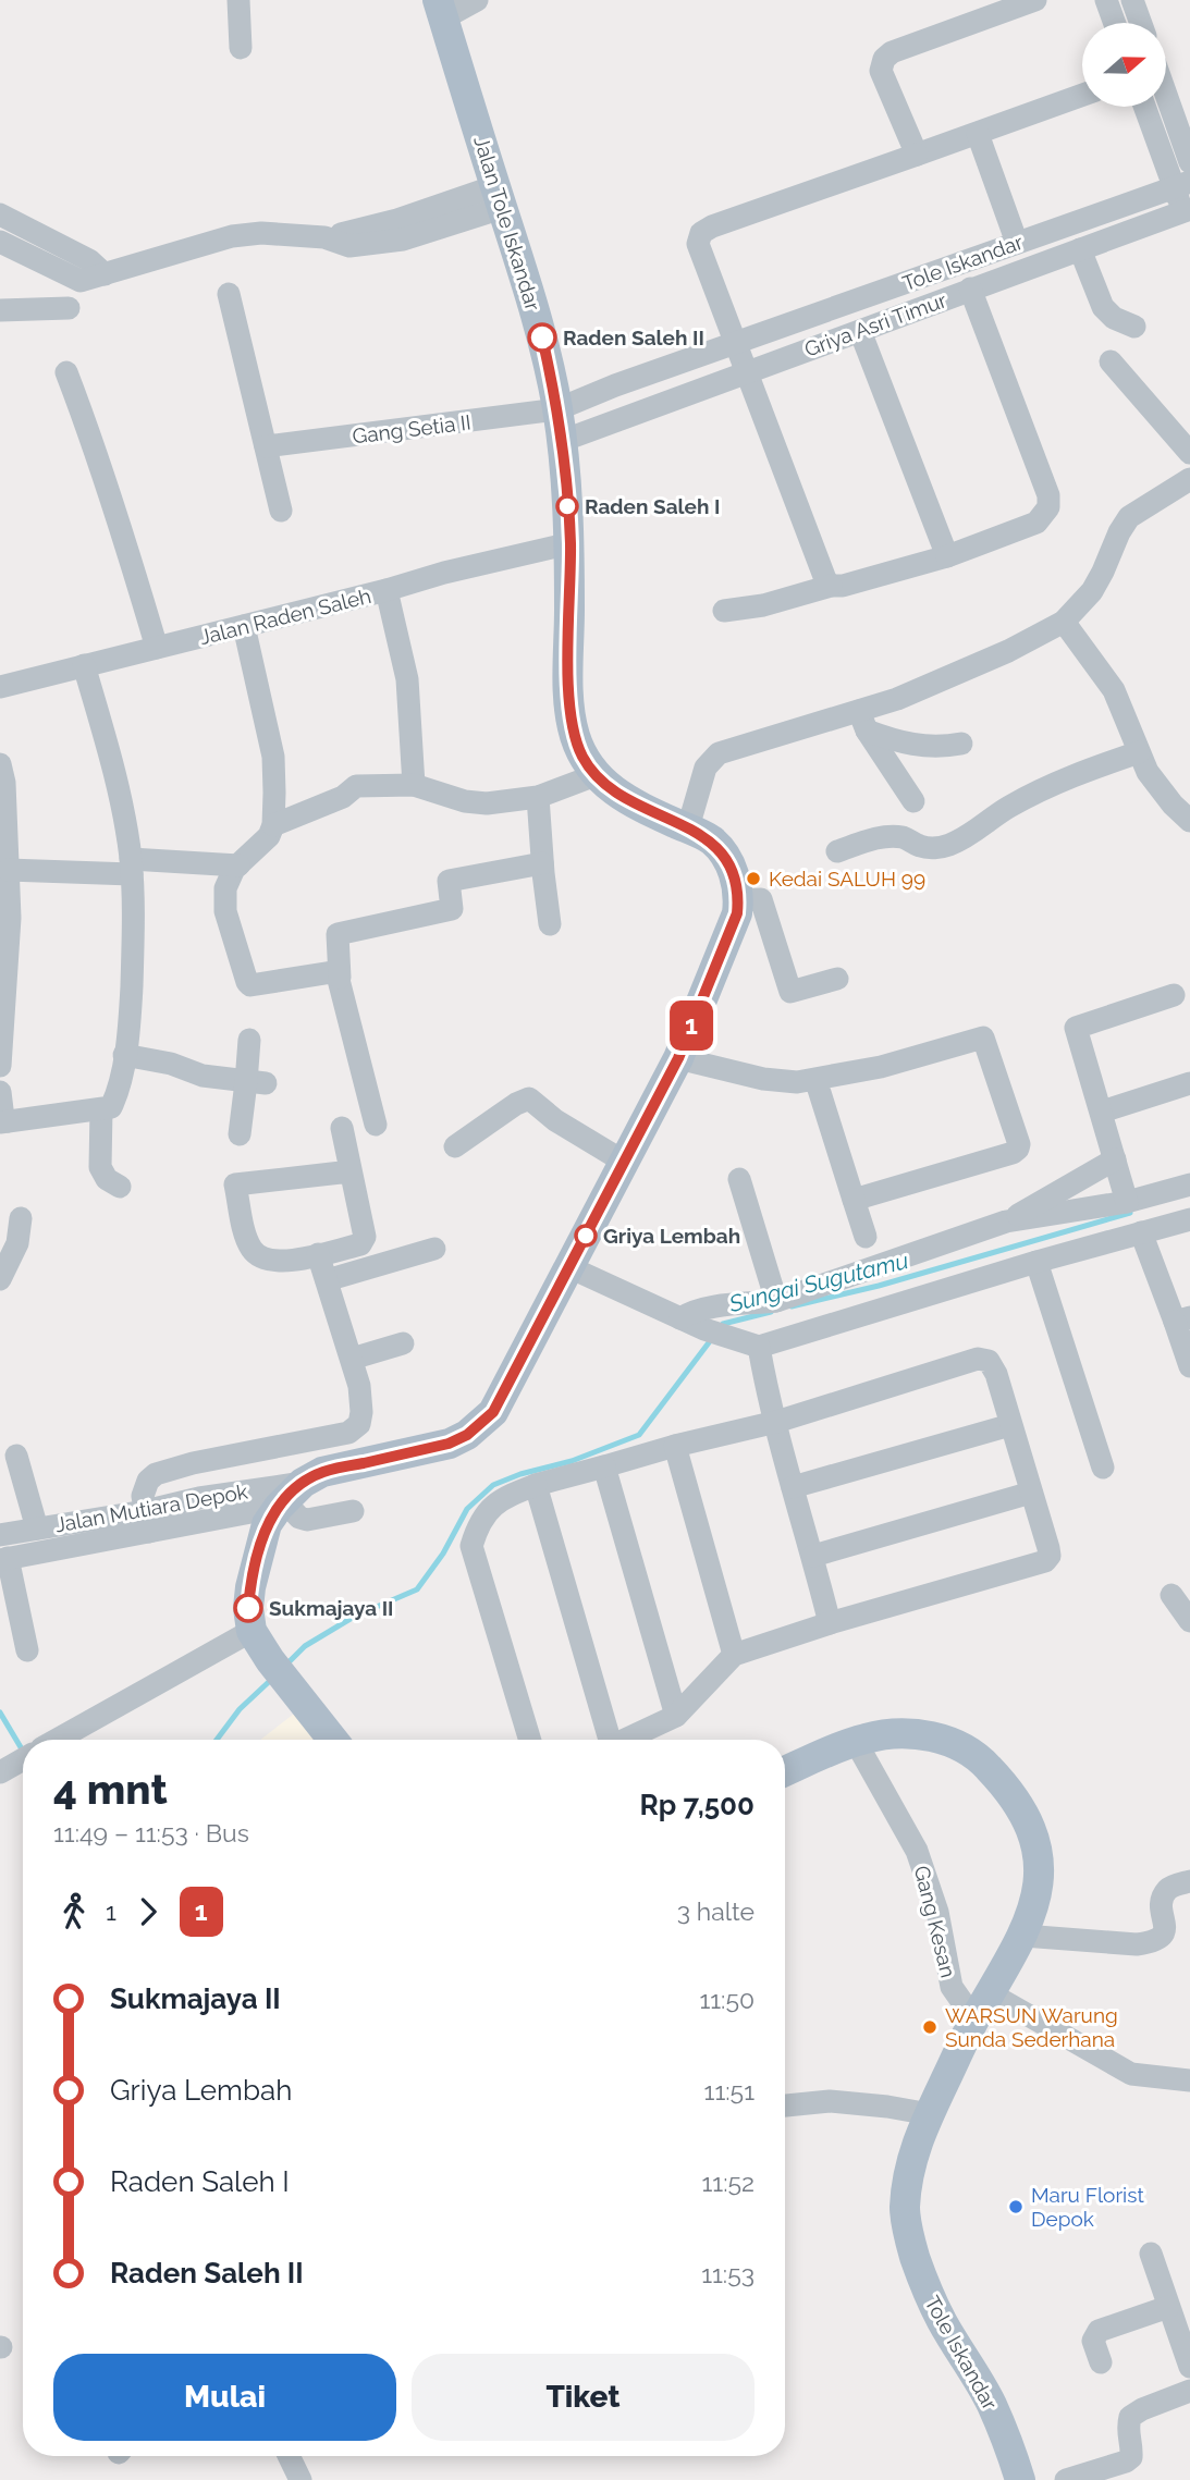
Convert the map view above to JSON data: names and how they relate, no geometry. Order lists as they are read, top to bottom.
{
  "streets": {
    "main road": ["Jalan Tole Iskandar", "Tole Iskandar"],
    "street": [
      "Griya Asri Timur",
      "Gang Setia II",
      "Jalan Raden Saleh",
      "Jalan Mutiara Depok",
      "Gang Kesan"
    ]
  },
  "crossings": [
    ["Jalan Tole Iskandar", "Tole Iskandar"],
    ["Jalan Tole Iskandar", "Griya Asri Timur"],
    ["Jalan Tole Iskandar", "Gang Setia II"],
    ["Jalan Tole Iskandar", "Jalan Raden Saleh"],
    ["Jalan Tole Iskandar", "Jalan Mutiara Depok"],
    ["Tole Iskandar", "Gang Setia II"],
    ["Tole Iskandar", "Gang Kesan"]
  ],
  "water": ["Sungai Sugutamu"],
  "places": [
    "Raden Saleh II",
    "Raden Saleh I",
    "Kedai SALUH 99",
    "Griya Lembah",
    "Sukmajaya II",
    "WARSUN Warung Sunda Sederhana",
    "Maru Florist Depok"
  ],
  "lines": ["bus line 1"],
  "north": "right",
  "page": {
    "on_map": "1",
    "heading": ["4 mnt", "11:49 – 11:53 · Bus", "Rp 7,500"],
    "legs": ["1", "1", "3 halte"],
    "list": [
      {
        "name": "Sukmajaya II",
        "value": "11:50"
      },
      {
        "name": "Griya Lembah",
        "value": "11:51"
      },
      {
        "name": "Raden Saleh I",
        "value": "11:52"
      },
      {
        "name": "Raden Saleh II",
        "value": "11:53"
      }
    ],
    "buttons": ["Mulai", "Tiket"]
  }
}
